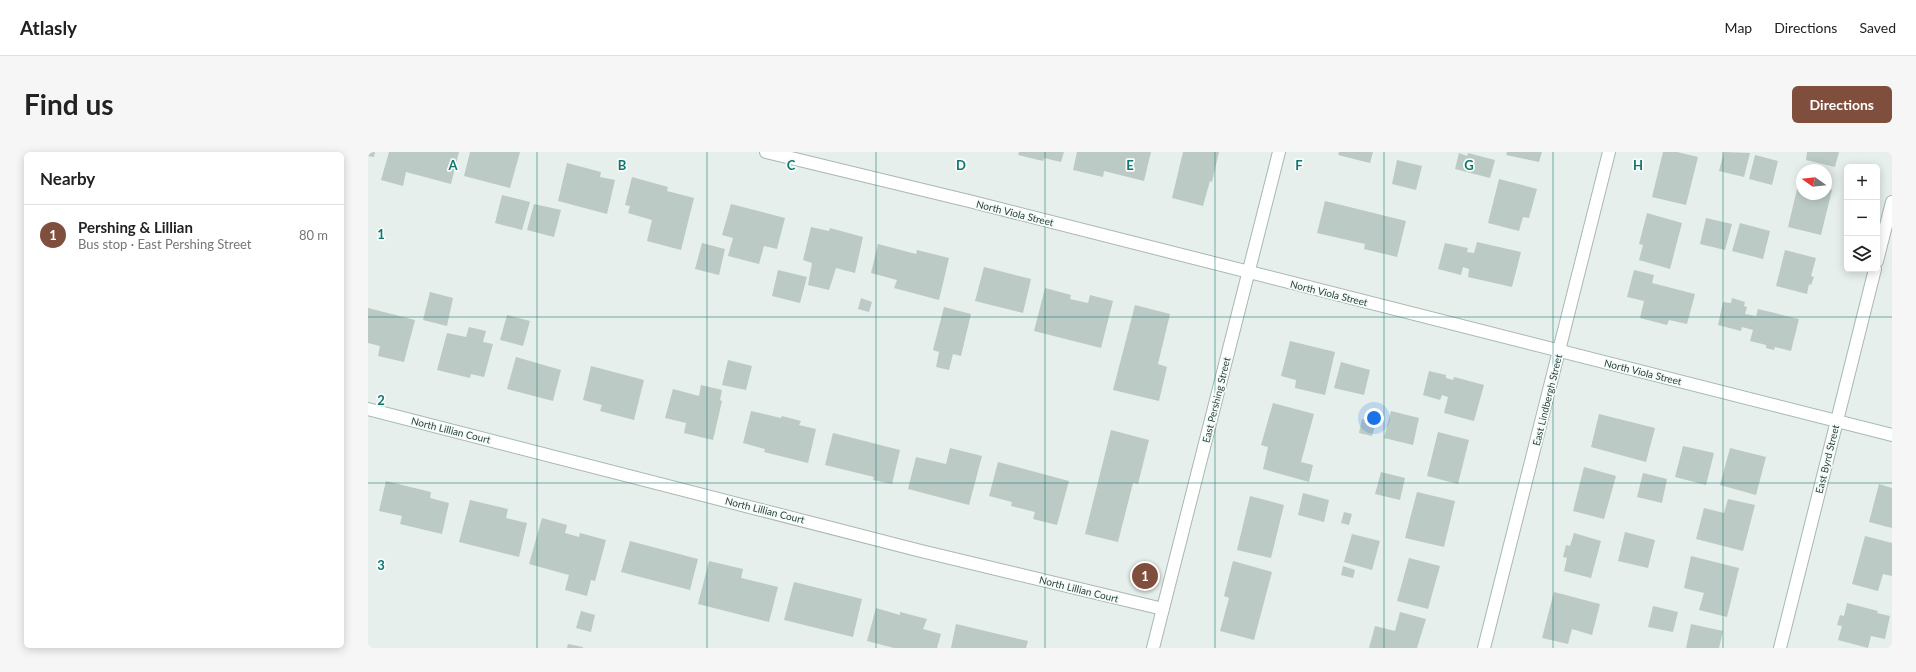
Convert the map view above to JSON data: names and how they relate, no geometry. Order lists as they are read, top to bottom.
{
  "streets": {
    "street": [
      "North Viola Street",
      "East Pershing Street",
      "East Lindbergh Street",
      "North Lillian Court",
      "East Byrd Street"
    ]
  },
  "crossings": [
    ["North Viola Street", "East Pershing Street"],
    ["North Viola Street", "East Lindbergh Street"],
    ["North Viola Street", "East Byrd Street"],
    ["East Pershing Street", "North Lillian Court"]
  ],
  "north": "left",
  "page": {
    "header": "Atlasly",
    "nav": ["Map", "Directions", "Saved"],
    "buttons": "Directions",
    "title": "Find us",
    "heading": "Nearby",
    "map_buttons": ["+", "−"],
    "list": [
      {
        "mark": "1",
        "name": "Pershing & Lillian",
        "note": "Bus stop · East Pershing Street",
        "value": "80 m"
      }
    ],
    "pins": "1"
  },
  "grid": {
    "columns": [
      "A",
      "B",
      "C",
      "D",
      "E",
      "F",
      "G",
      "H"
    ],
    "rows": ["1", "2", "3"]
  }
}
